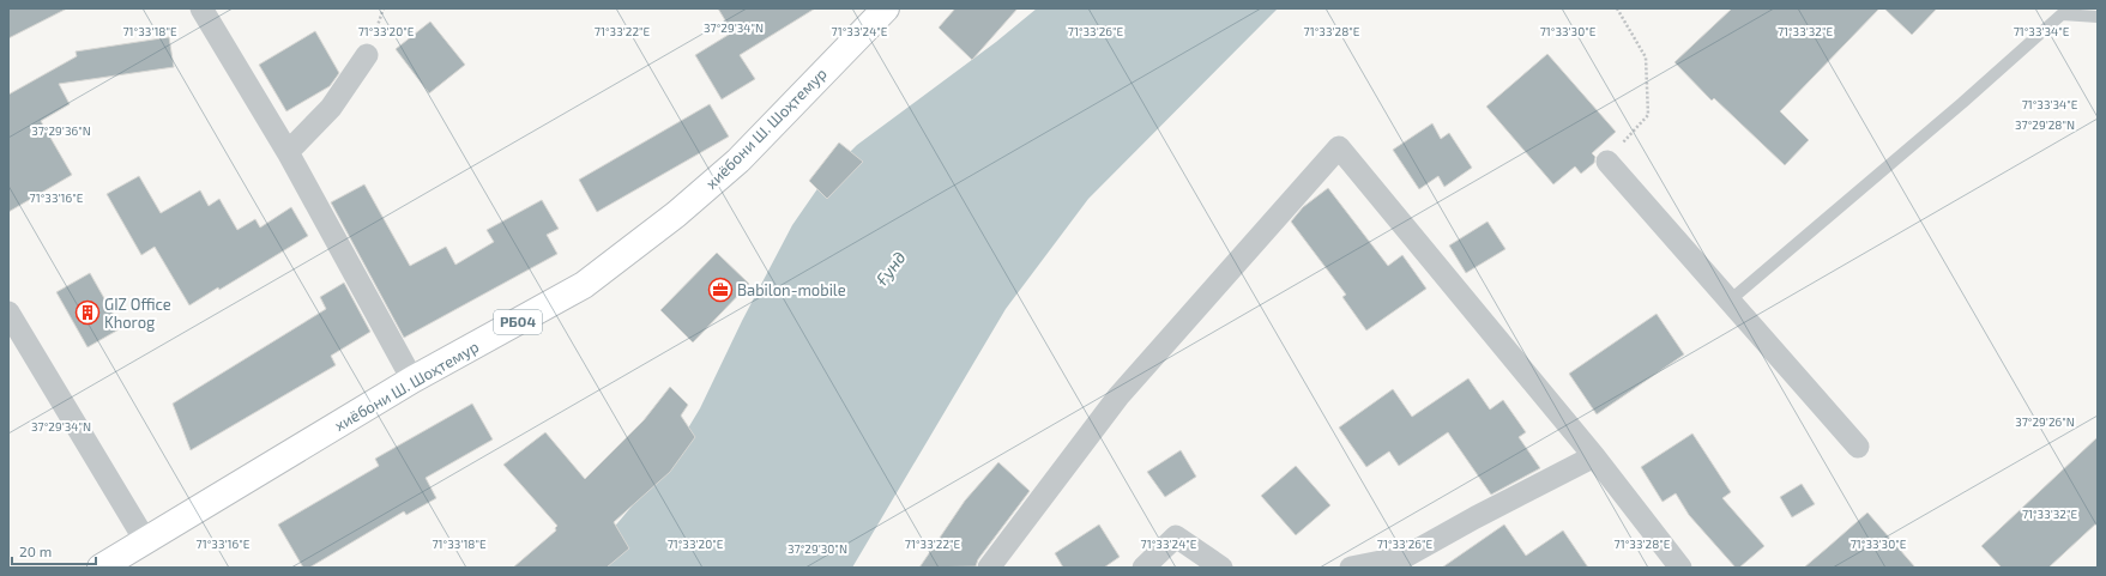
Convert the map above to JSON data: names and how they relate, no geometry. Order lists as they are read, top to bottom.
{
  "streets": {
    "main road": ["хиёбони Ш. Шоҳтемур", "РБ04"]
  },
  "water": ["Ғунд"],
  "places": {
    "office": ["Babilon-mobile"],
    "building": ["GIZ Office Khorog"]
  },
  "scale_bar": "20 m",
  "coordinates": [
    "37°29'34\"N",
    "71°33'22\"E",
    "71°33'24\"E",
    "71°33'26\"E",
    "71°33'18\"E",
    "71°33'20\"E",
    "71°33'28\"E",
    "71°33'30\"E",
    "71°33'32\"E",
    "71°33'34\"E",
    "37°29'28\"N",
    "37°29'36\"N",
    "71°33'16\"E",
    "37°29'26\"N",
    "37°29'30\"N"
  ]
}
